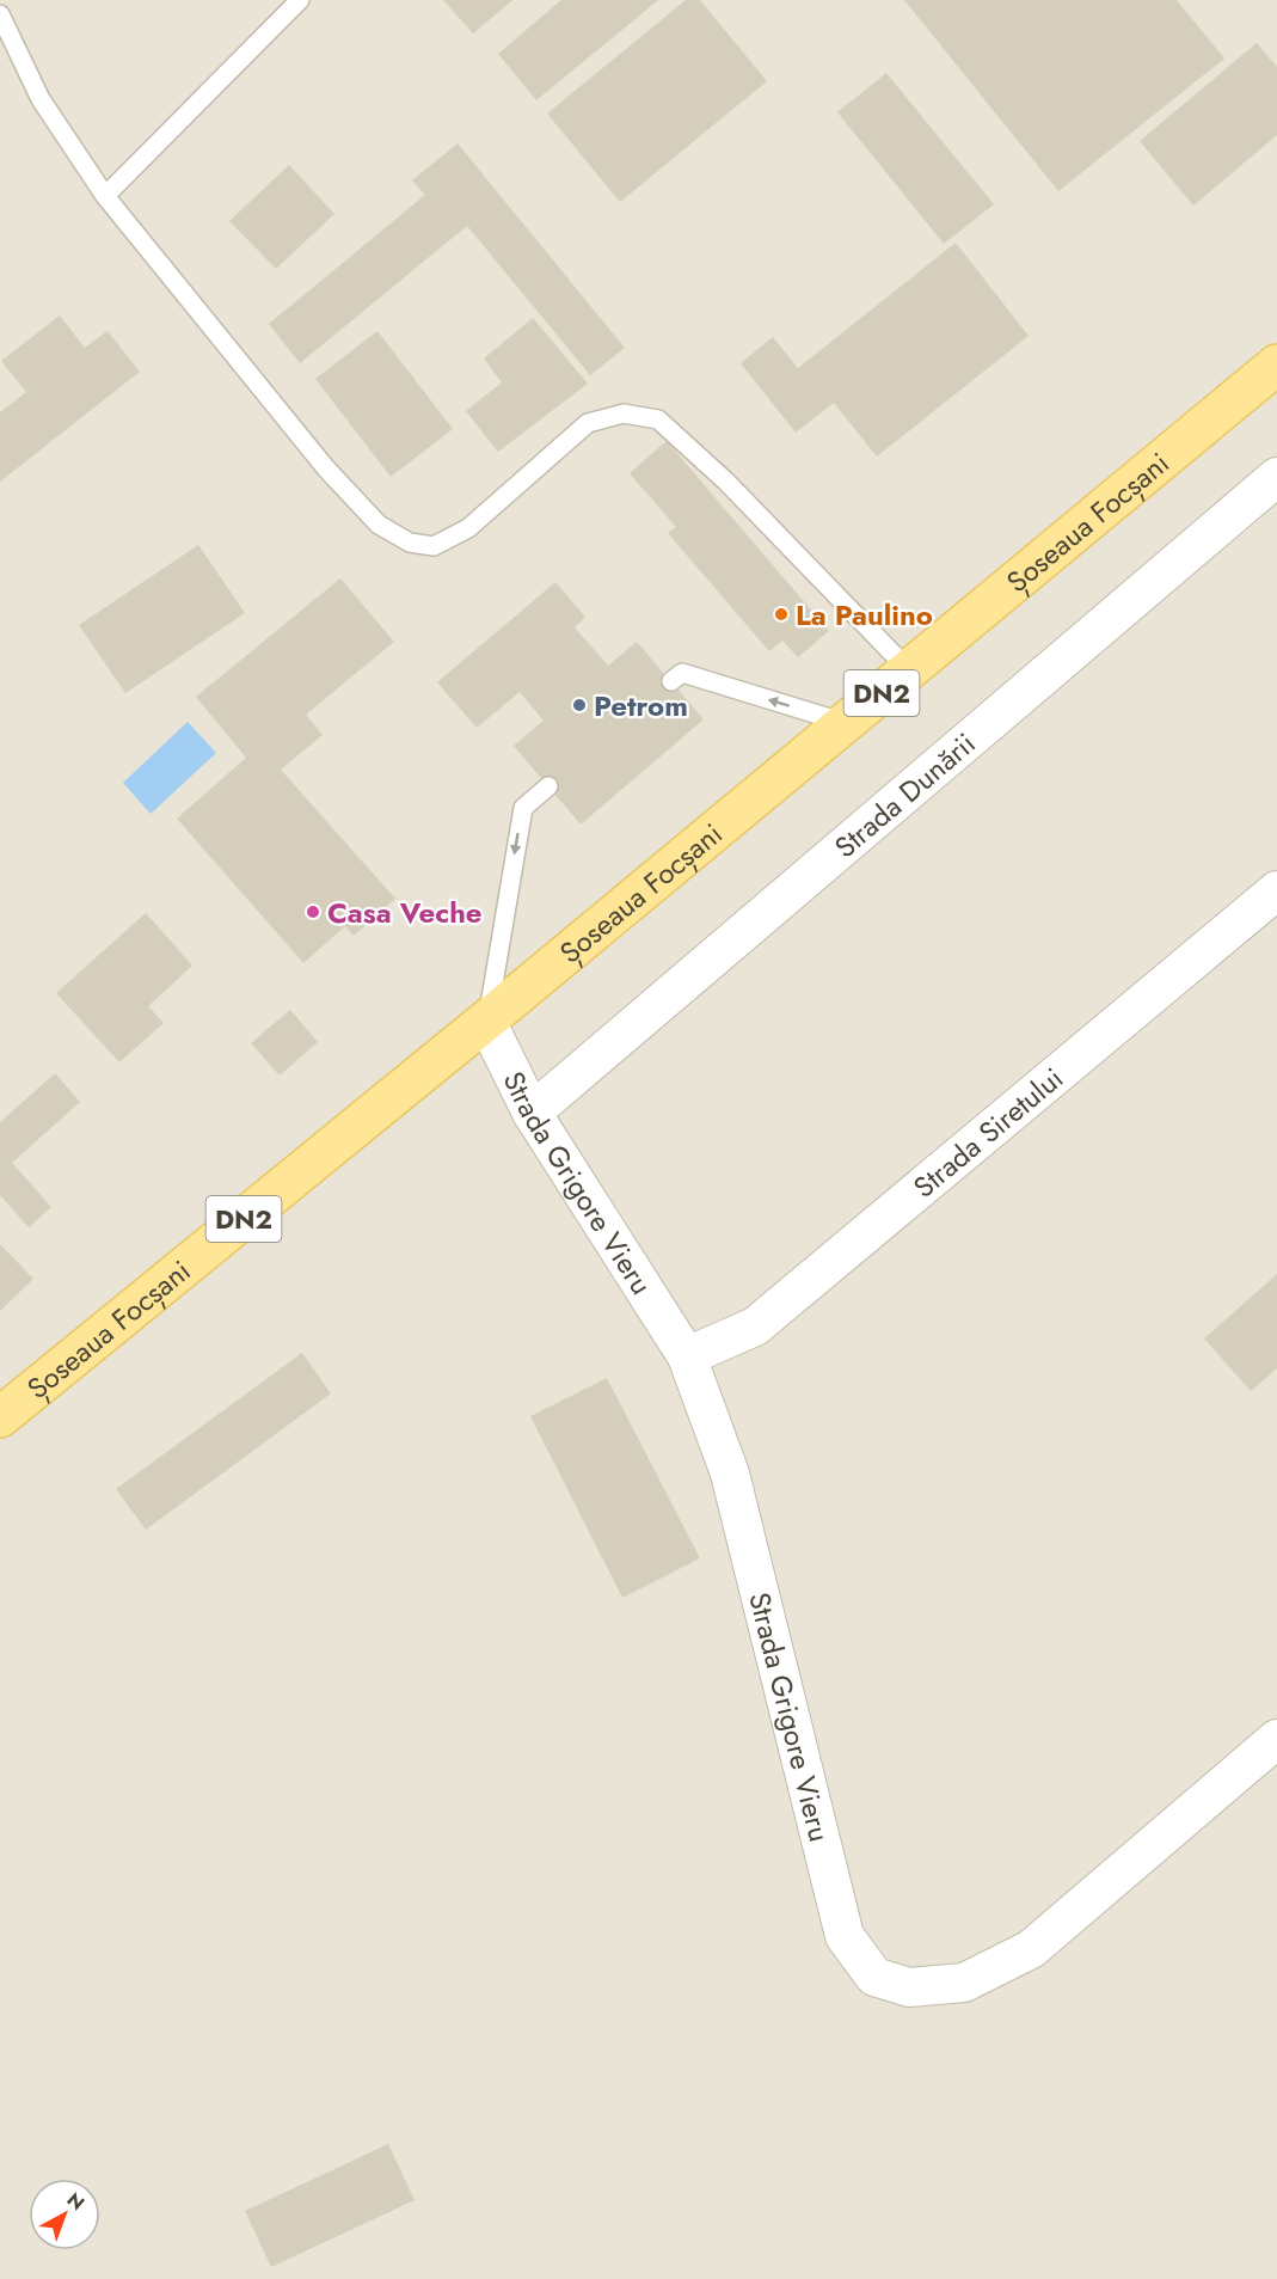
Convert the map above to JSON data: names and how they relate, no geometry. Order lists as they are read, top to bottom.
{
  "streets": {
    "main road": ["Șoseaua Focșani", "DN2"],
    "street": ["Strada Dunării", "Strada Siretului", "Strada Grigore Vieru"]
  },
  "crossings": [
    ["Șoseaua Focșani", "Strada Grigore Vieru"],
    ["Strada Dunării", "Strada Grigore Vieru"],
    ["Strada Siretului", "Strada Grigore Vieru"]
  ],
  "places": ["La Paulino", "Petrom", "Casa Veche"],
  "north": "top right"
}
